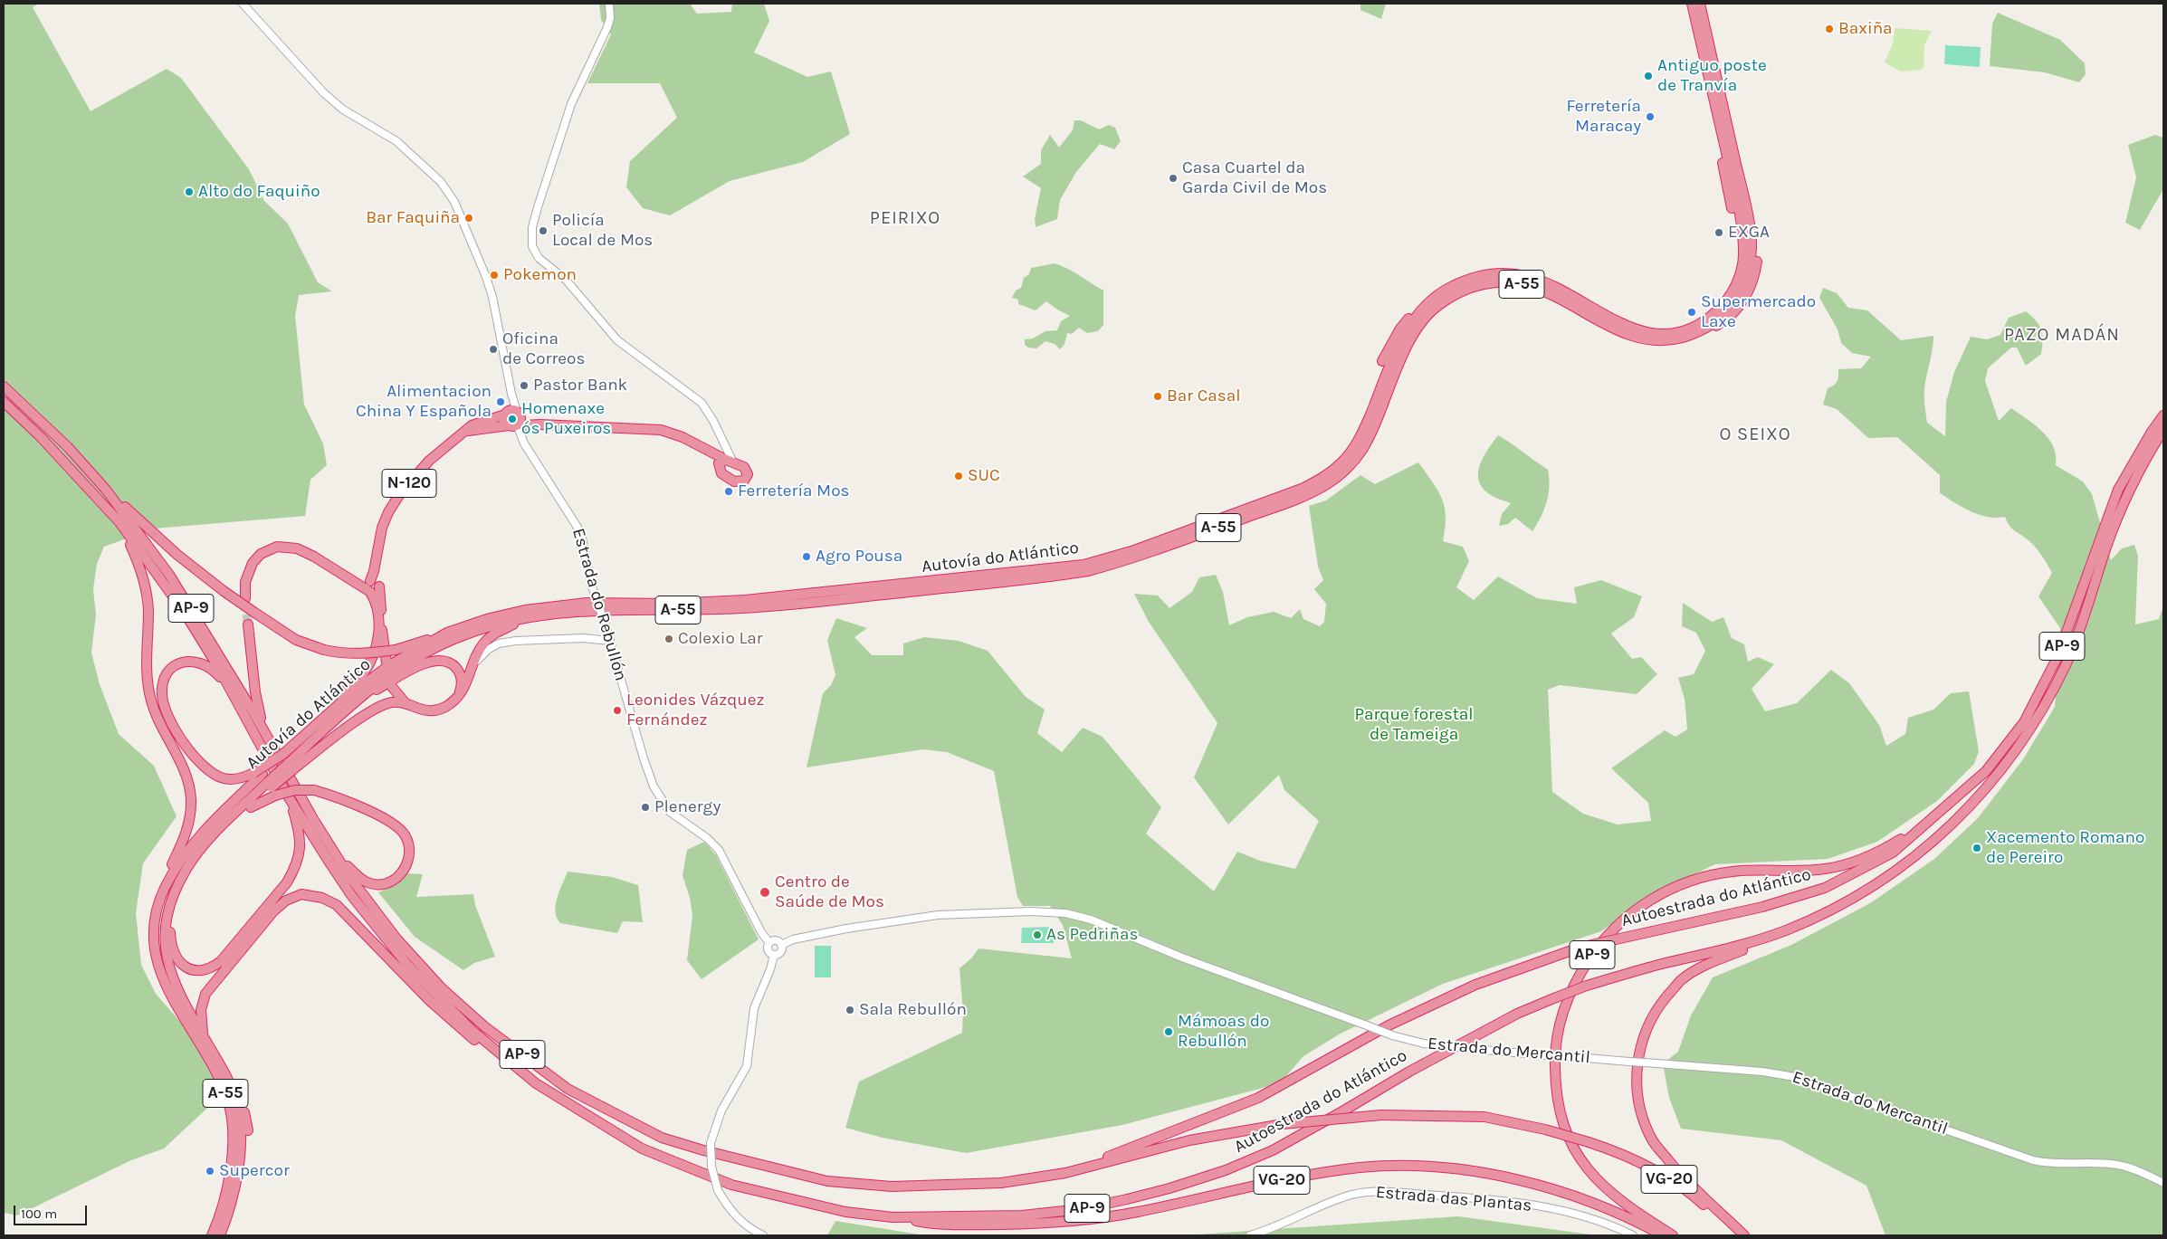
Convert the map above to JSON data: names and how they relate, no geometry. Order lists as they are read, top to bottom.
{
  "streets": {
    "highway": [
      "A-55",
      "N-120",
      "Autovía do Atlántico",
      "AP-9",
      "Autoestrada do Atlántico",
      "VG-20"
    ],
    "street": ["Estrada do Rebullón", "Estrada do Mercantil", "Estrada das Plantas"]
  },
  "crossings": [
    ["N-120", "Estrada do Rebullón"],
    ["Estrada do Rebullón", "Estrada do Mercantil"],
    ["Autoestrada do Atlántico", "VG-20"]
  ],
  "districts": ["PEIRIXO", "PAZO MADÁN", "O SEIXO"],
  "parks": ["Parque forestal de Tameiga"],
  "places": [
    "Baxiña",
    "Antiguo poste de Tranvía",
    "Ferretería Maracay",
    "Casa Cuartel da Garda Civil de Mos",
    "Alto do Faquiño",
    "Bar Faquiña",
    "Policía Local de Mos",
    "EXGA",
    "Pokemon",
    "Supermercado Laxe",
    "Oficina de Correos",
    "Pastor Bank",
    "Bar Casal",
    "Alimentacion China Y Española",
    "Homenaxe ós Puxeiros",
    "SUC",
    "Ferretería Mos",
    "Agro Pousa",
    "Colexio Lar",
    "Leonides Vázquez Fernández",
    "Plenergy",
    "Xacemento Romano de Pereiro",
    "Centro de Saúde de Mos",
    "As Pedriñas",
    "Sala Rebullón",
    "Mámoas do Rebullón",
    "Supercor"
  ],
  "scale_bar": "100 m"
}
